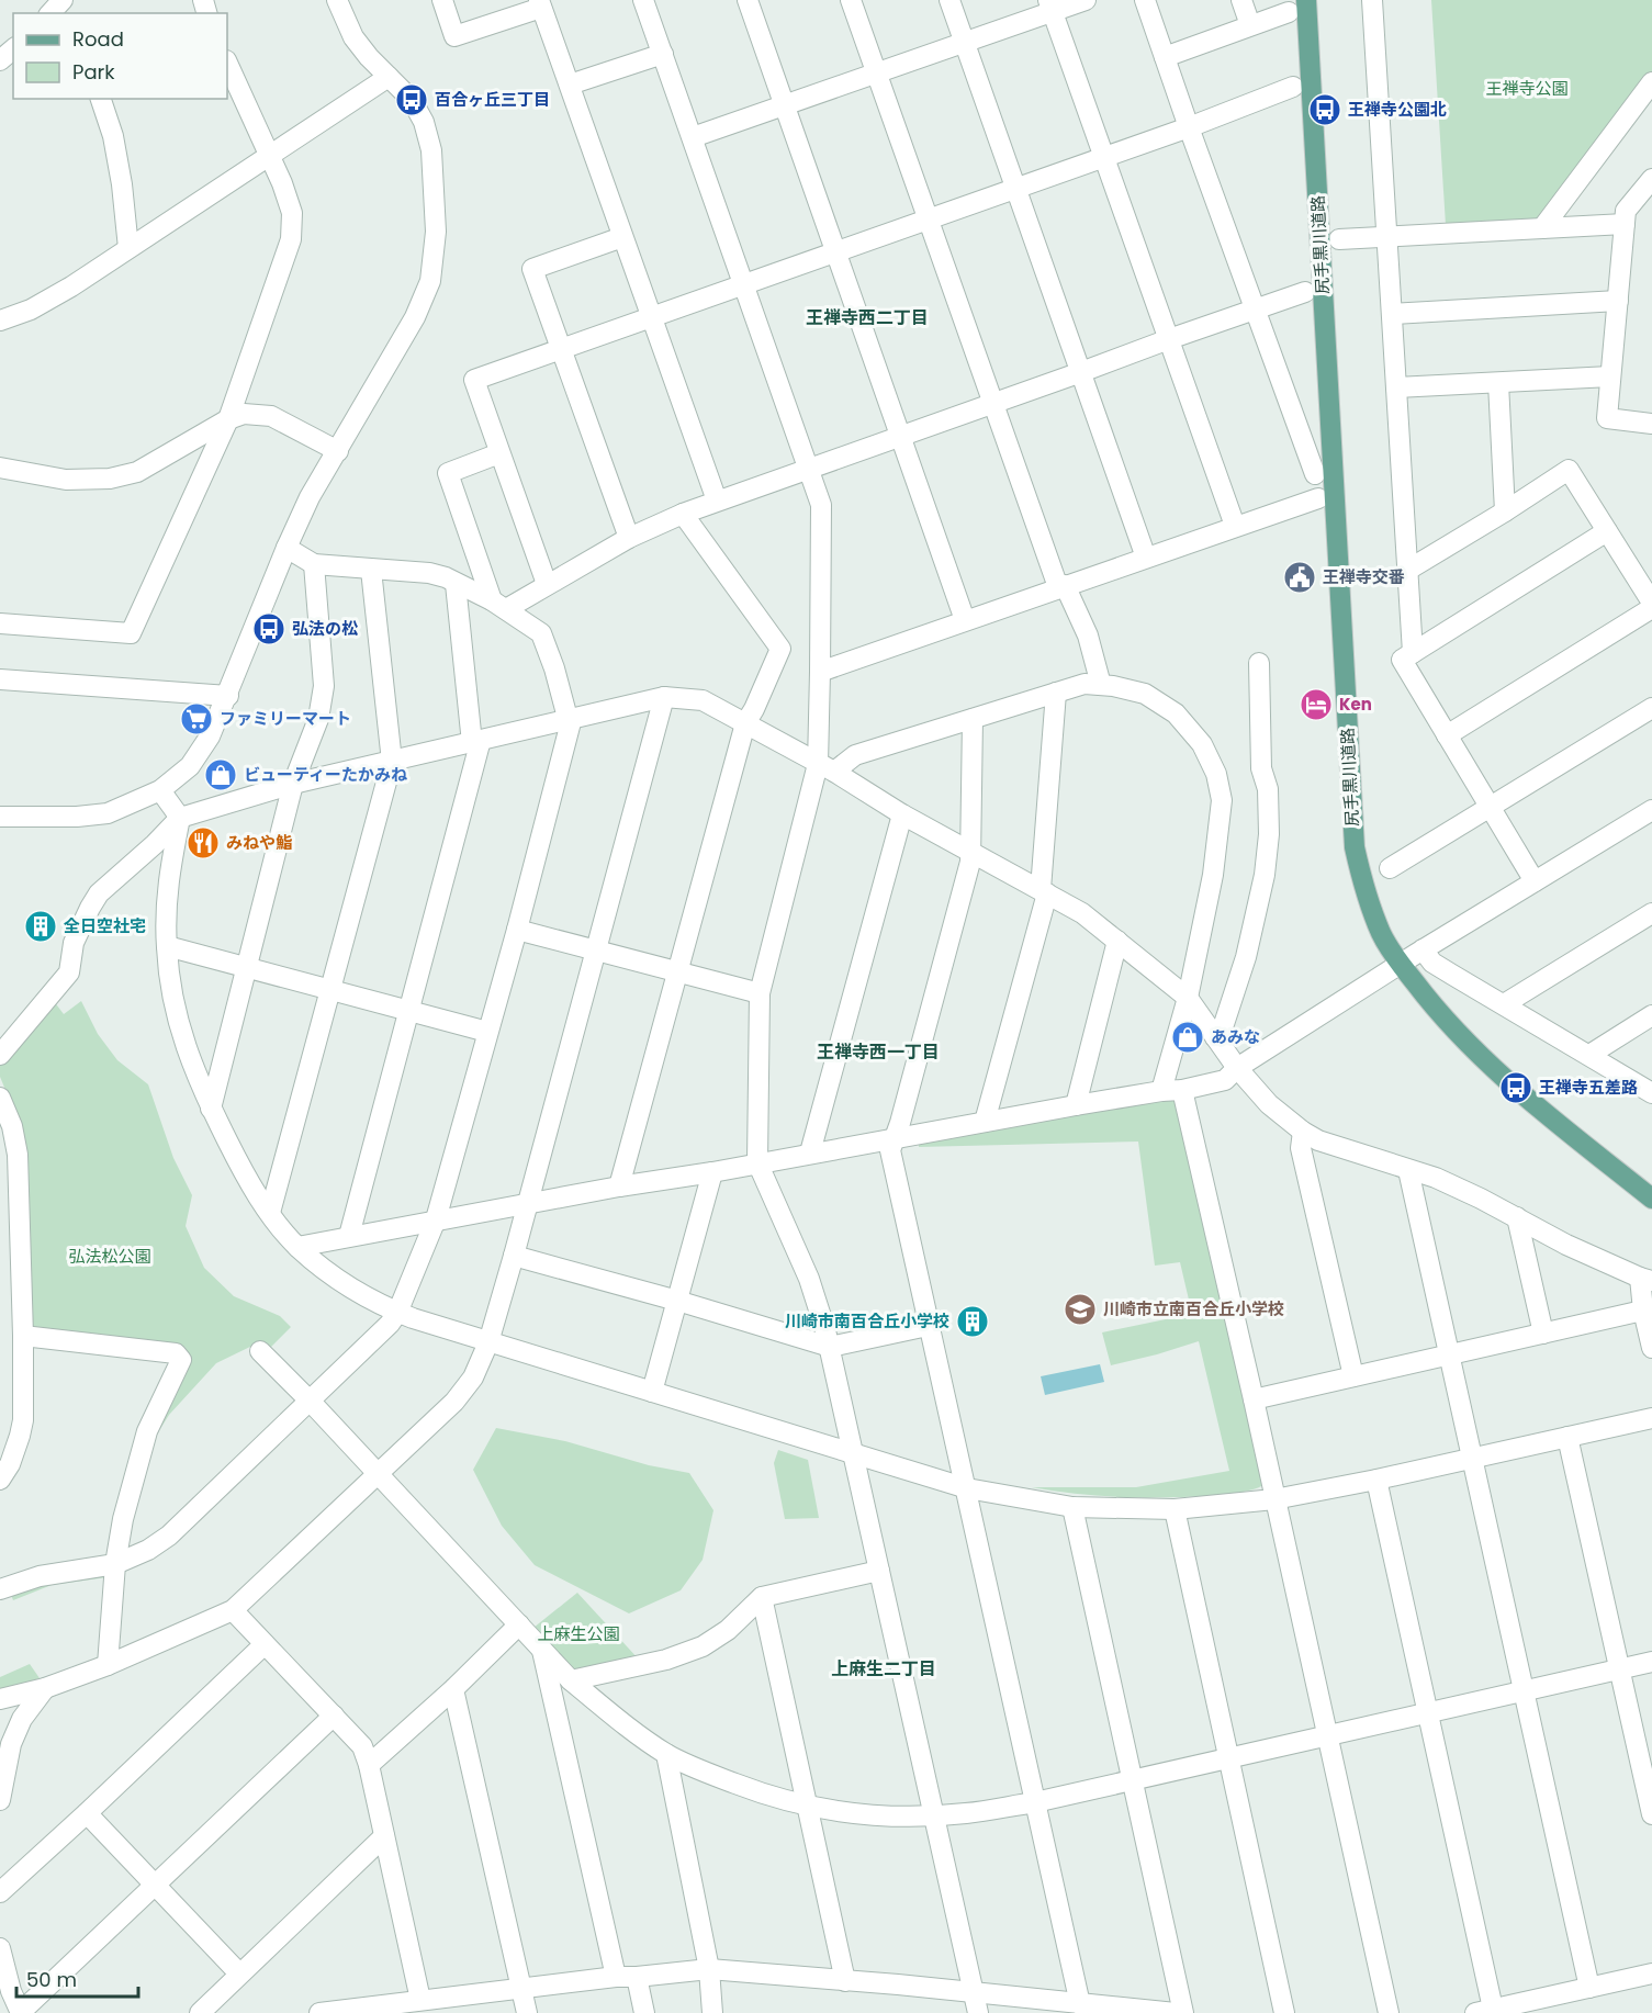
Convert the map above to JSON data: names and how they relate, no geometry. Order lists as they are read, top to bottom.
{
  "streets": {
    "main road": ["尻手黒川道路"]
  },
  "districts": ["王禅寺西二丁目", "王禅寺西一丁目", "上麻生二丁目"],
  "parks": ["王禅寺公園", "弘法松公園", "上麻生公園"],
  "places": {
    "bus stop": [
      "百合ヶ丘三丁目",
      "王禅寺公園北",
      "弘法の松",
      "王禅寺五差路"
    ],
    "public building": ["王禅寺交番"],
    "hotel": ["Ken"],
    "supermarket": ["ファミリーマート"],
    "shop": ["ビューティーたかみね", "あみな"],
    "restaurant": ["みねや鮨"],
    "building": ["全日空社宅", "川崎市南百合丘小学校"],
    "school or university": ["川崎市立南百合丘小学校"]
  },
  "legend": ["Road", "Park"],
  "scale_bar": "50 m"
}
